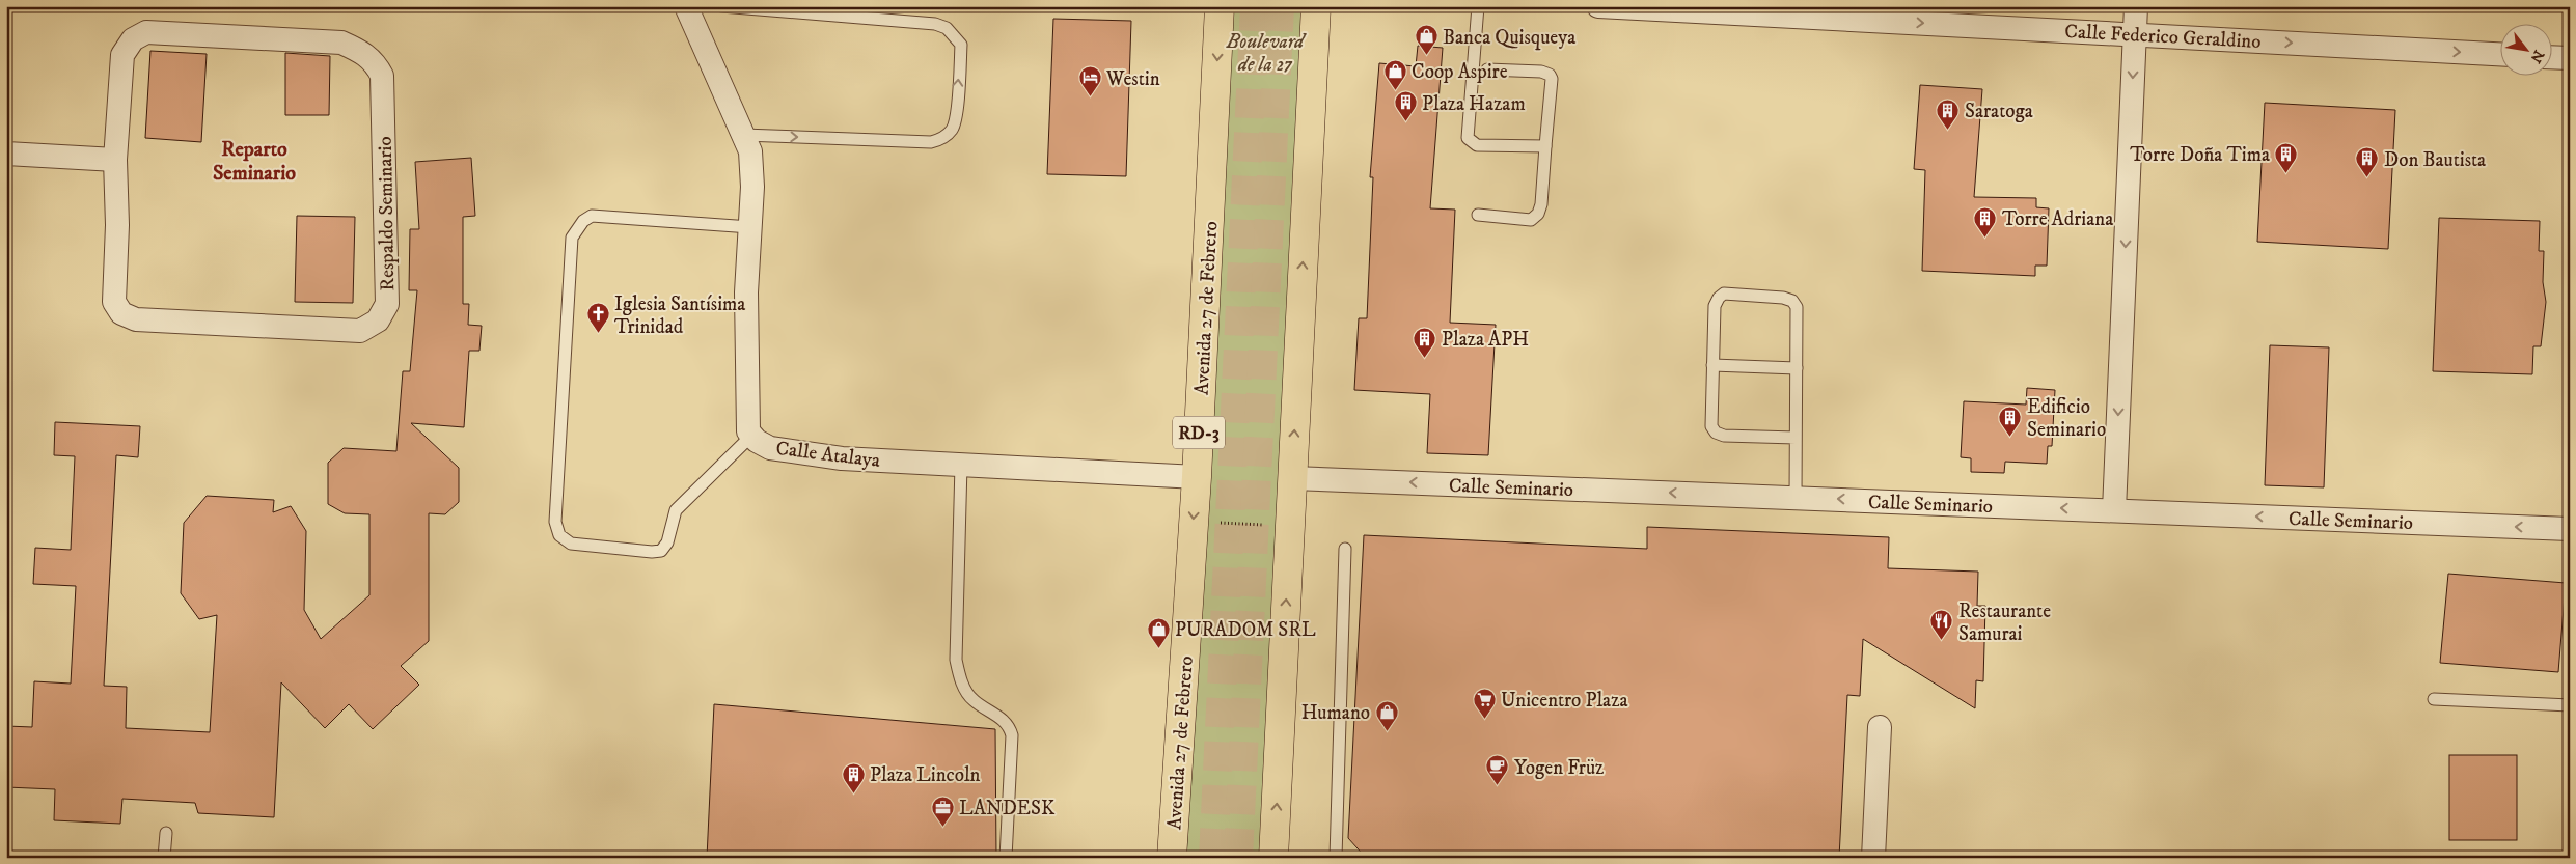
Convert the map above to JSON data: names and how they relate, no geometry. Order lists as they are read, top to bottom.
{
  "streets": {
    "main road": ["Avenida 27 de Febrero", "RD-3"],
    "street": [
      "Calle Federico Geraldino",
      "Respaldo Seminario",
      "Calle Atalaya",
      "Calle Seminario"
    ]
  },
  "crossings": [
    ["Avenida 27 de Febrero", "Calle Atalaya"]
  ],
  "one_way": ["Calle Federico Geraldino", "Calle Seminario"],
  "districts": ["Reparto Seminario"],
  "parks": ["Boulevard de la 27"],
  "places": {
    "shop": [
      "Banca Quisqueya",
      "Coop Aspire",
      "PURADOM SRL",
      "Humano"
    ],
    "hotel": ["Westin"],
    "building": [
      "Plaza Hazam",
      "Saratoga",
      "Torre Doña Tima",
      "Don Bautista",
      "Torre Adriana",
      "Plaza APH",
      "Edificio Seminario",
      "Plaza Lincoln"
    ],
    "church": ["Iglesia Santísima Trinidad"],
    "restaurant": ["Restaurante Samurai"],
    "supermarket": ["Unicentro Plaza"],
    "cafe": ["Yogen Früz"],
    "office": ["LANDESK"]
  },
  "north": "bottom right"
}
